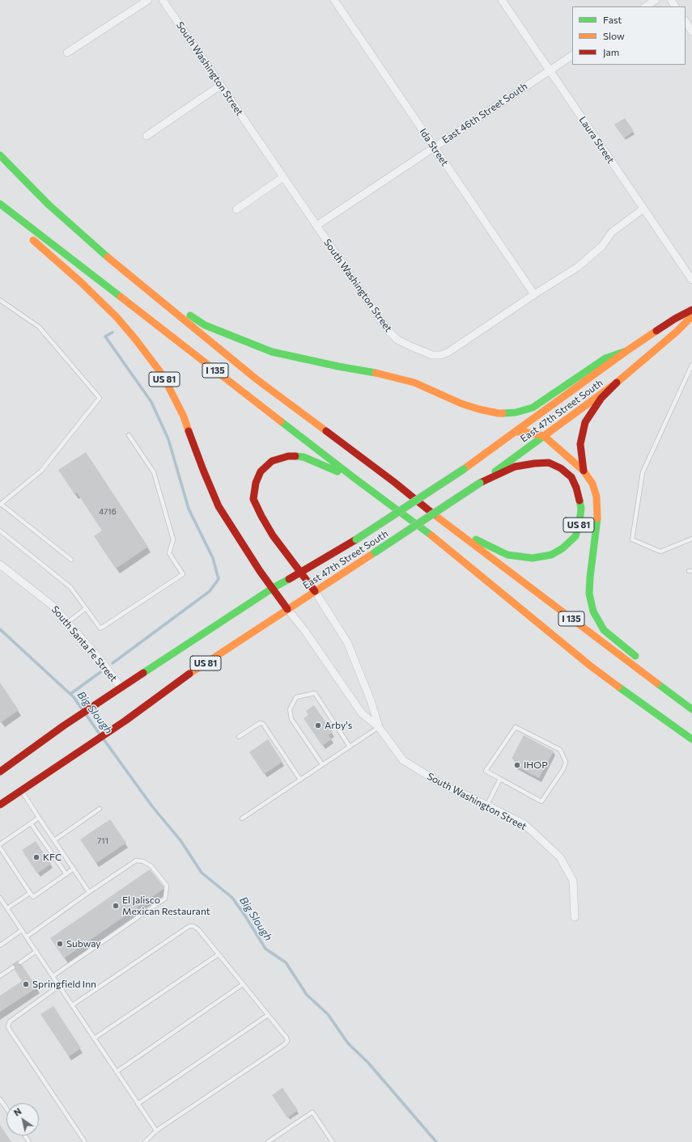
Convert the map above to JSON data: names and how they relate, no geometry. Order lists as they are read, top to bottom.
{
  "streets": {
    "main road": ["I 135", "US 81", "East 47th Street South"],
    "street": [
      "South Washington Street",
      "East 46th Street South",
      "Laura Street",
      "Ida Street",
      "South Santa Fe Street"
    ]
  },
  "crossings": [
    ["South Washington Street", "East 46th Street South"],
    ["South Washington Street", "Laura Street"],
    ["South Washington Street", "Ida Street"],
    ["South Washington Street", "US 81"],
    ["South Washington Street", "East 47th Street South"],
    ["East 46th Street South", "Laura Street"],
    ["East 46th Street South", "Ida Street"],
    ["I 135", "US 81"],
    ["US 81", "East 47th Street South"],
    ["East 47th Street South", "South Santa Fe Street"]
  ],
  "water": ["Big Slough"],
  "places": [
    "Arby's",
    "IHOP",
    "KFC",
    "El Jalisco Mexican Restaurant",
    "Subway",
    "Springfield Inn"
  ],
  "house_numbers": ["4716", "711"],
  "legend": ["Fast", "Slow", "Jam"],
  "north": "top left"
}
